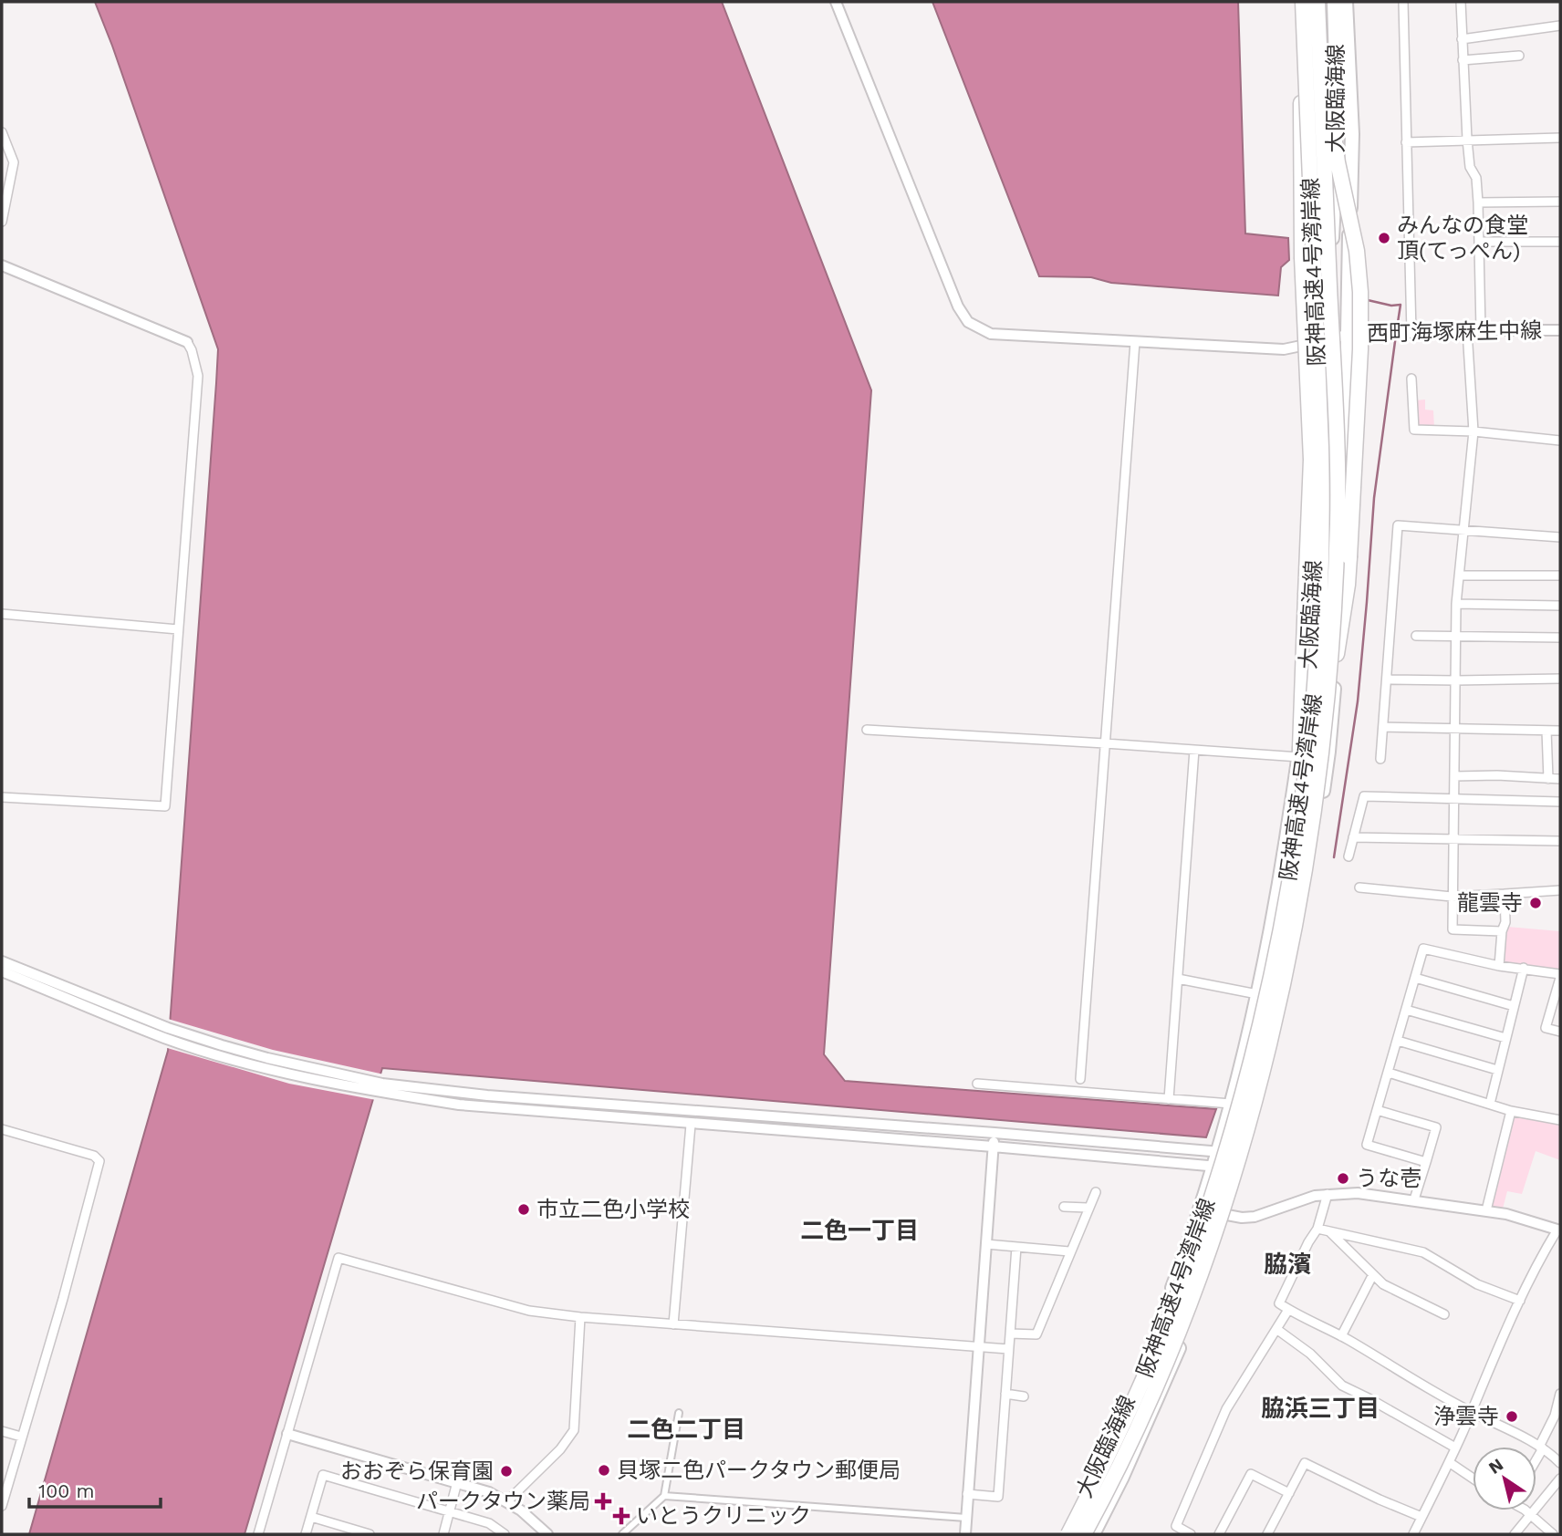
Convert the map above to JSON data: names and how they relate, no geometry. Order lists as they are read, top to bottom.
{
  "streets": {
    "highway": ["阪神高速4号湾岸線"],
    "main road": ["大阪臨海線"],
    "street": ["西町海塚麻生中線"]
  },
  "crossings": [
    ["大阪臨海線", "阪神高速4号湾岸線"],
    ["大阪臨海線", "西町海塚麻生中線"]
  ],
  "districts": [
    "二色一丁目",
    "脇濱",
    "脇浜三丁目",
    "二色二丁目"
  ],
  "places": {
    "other": [
      "みんなの食堂 頂(てっぺん)",
      "龍雲寺",
      "うな壱",
      "市立二色小学校",
      "浄雲寺",
      "貝塚二色パークタウン郵便局",
      "おおぞら保育園"
    ],
    "health": ["パークタウン薬局", "いとうクリニック"]
  },
  "scale_bar": "100 m",
  "north": "top left"
}
